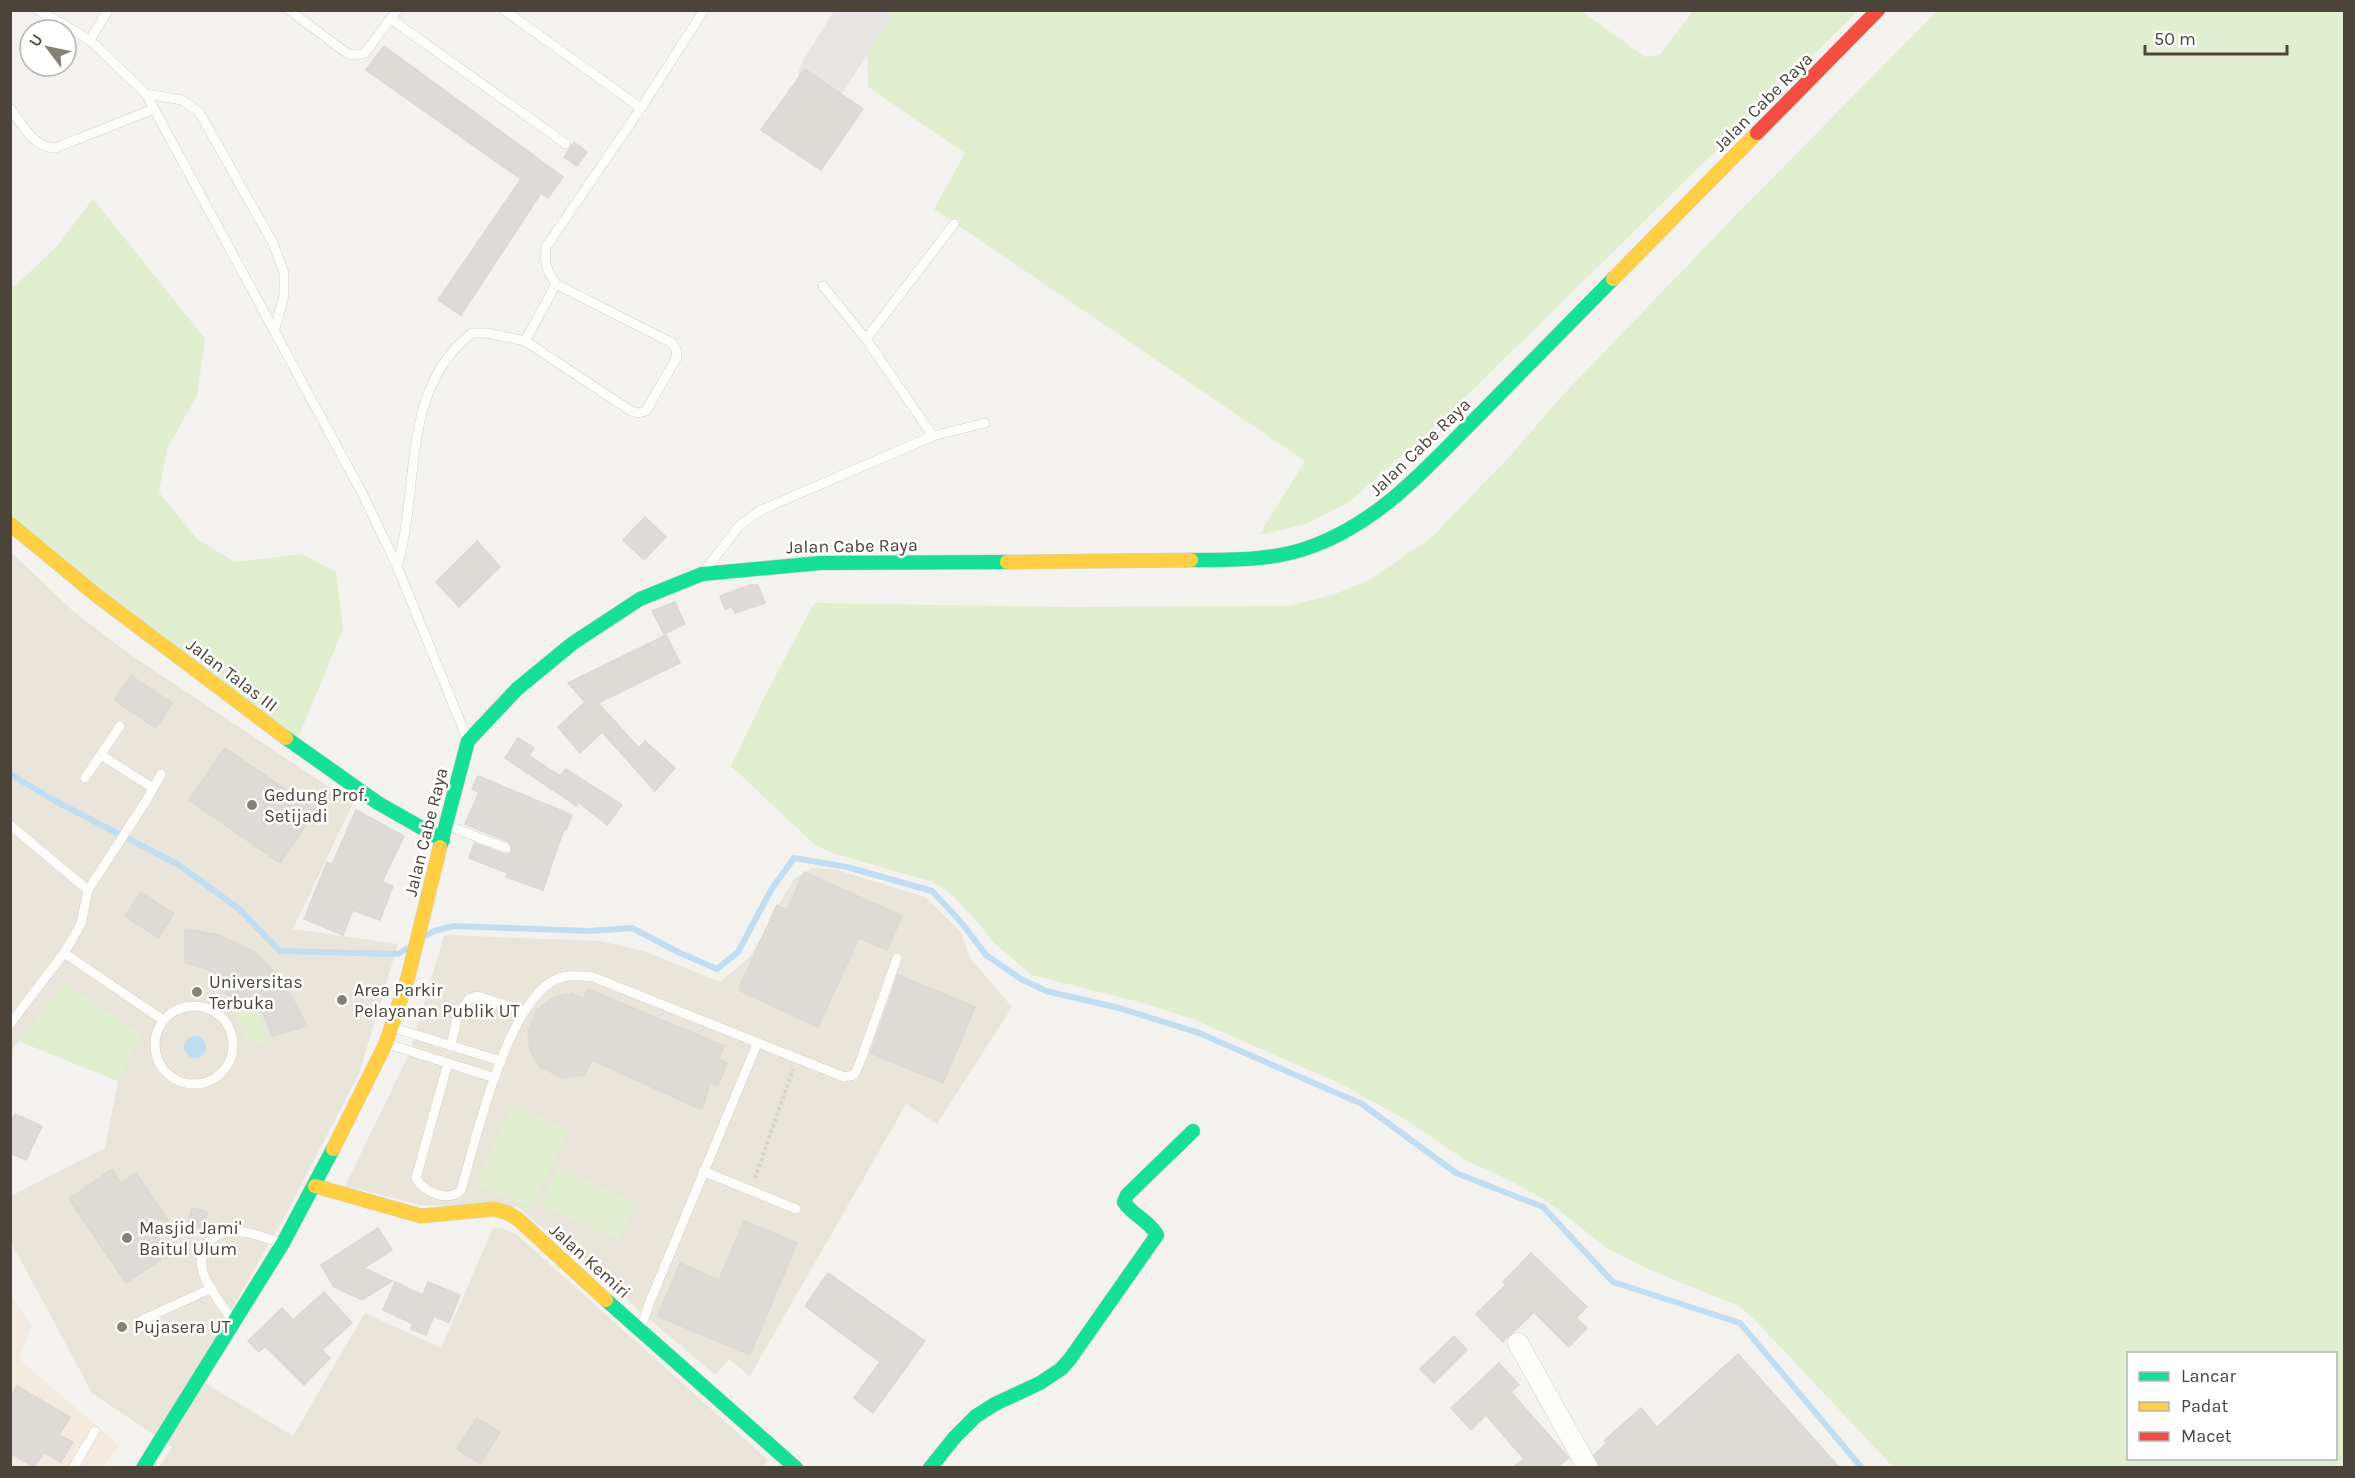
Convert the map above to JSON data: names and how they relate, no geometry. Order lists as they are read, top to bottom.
{
  "streets": {
    "main road": ["Jalan Cabe Raya", "Jalan Talas III", "Jalan Kemiri"]
  },
  "crossings": [
    ["Jalan Cabe Raya", "Jalan Talas III"],
    ["Jalan Cabe Raya", "Jalan Kemiri"]
  ],
  "places": [
    "Gedung Prof. Setijadi",
    "Universitas Terbuka",
    "Area Parkir Pelayanan Publik UT",
    "Masjid Jami' Baitul Ulum",
    "Pujasera UT"
  ],
  "legend": ["Lancar", "Padat", "Macet"],
  "scale_bar": "50 m",
  "north": "top left"
}
